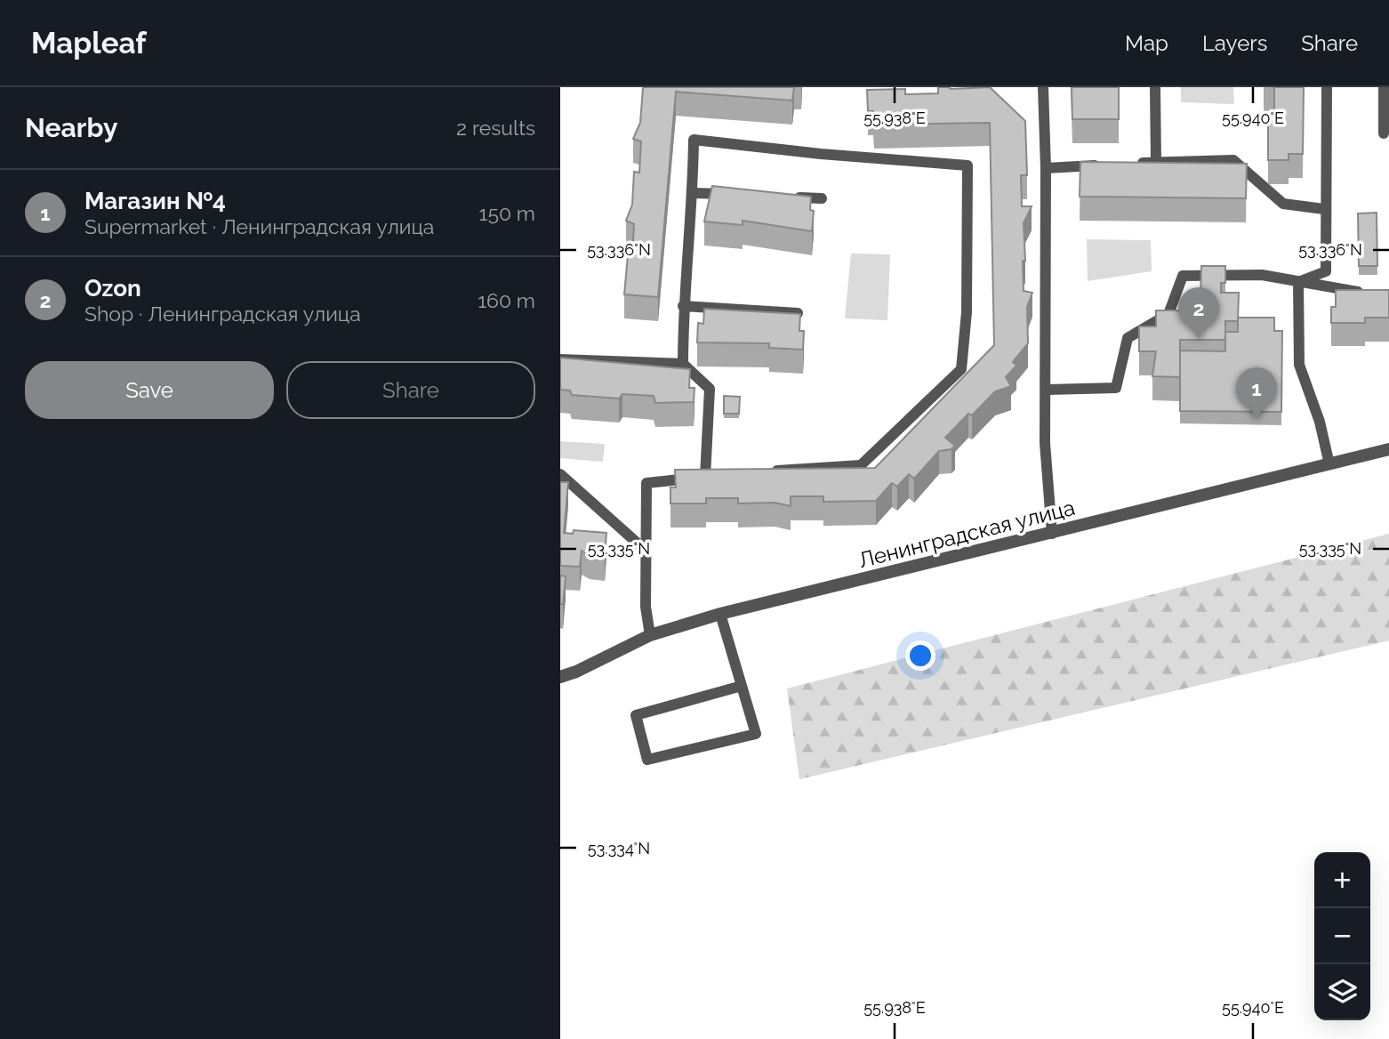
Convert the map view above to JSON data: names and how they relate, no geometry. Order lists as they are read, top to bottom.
{
  "streets": {
    "street": ["Ленинградская улица"]
  },
  "page": {
    "header": "Mapleaf",
    "nav": ["Map", "Layers", "Share"],
    "heading": ["Nearby", "2 results"],
    "list": [
      {
        "mark": "1",
        "name": "Магазин №4",
        "note": "Supermarket · Ленинградская улица",
        "value": "150 m"
      },
      {
        "mark": "2",
        "name": "Ozon",
        "note": "Shop · Ленинградская улица",
        "value": "160 m"
      }
    ],
    "pins": ["2", "1"],
    "buttons": ["Save", "Share"],
    "map_buttons": ["+", "−"]
  },
  "coordinates": [
    "55.938°E",
    "55.940°E",
    "53.336°N",
    "53.335°N",
    "53.334°N"
  ]
}
